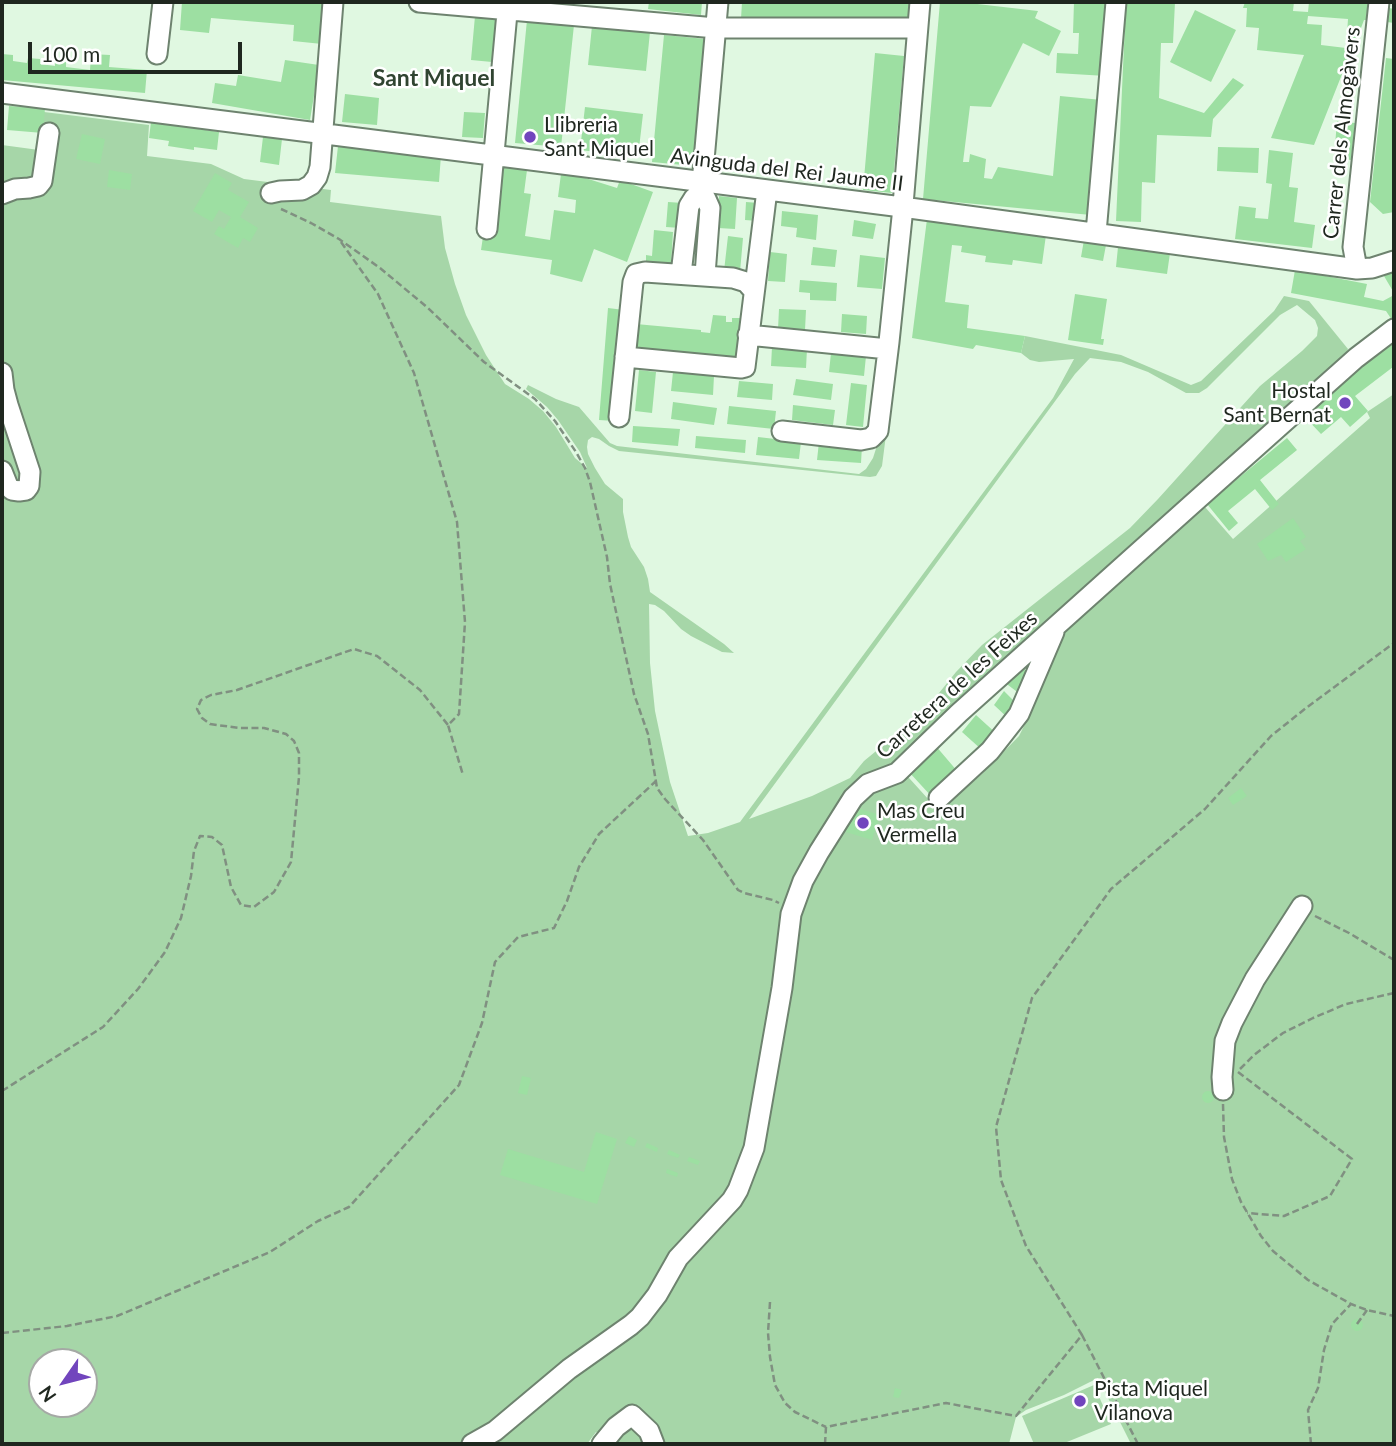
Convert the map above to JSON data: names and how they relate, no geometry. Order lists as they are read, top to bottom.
{
  "streets": {
    "street": ["Carrer dels Almogàvers", "Avinguda del Rei Jaume II", "Carretera de les Feixes"]
  },
  "crossings": [
    ["Carrer dels Almogàvers", "Avinguda del Rei Jaume II"]
  ],
  "districts": ["Sant Miquel"],
  "places": [
    "Llibreria Sant Miquel",
    "Hostal Sant Bernat",
    "Mas Creu Vermella",
    "Pista Miquel Vilanova"
  ],
  "scale_bar": "100 m",
  "north": "bottom left"
}
